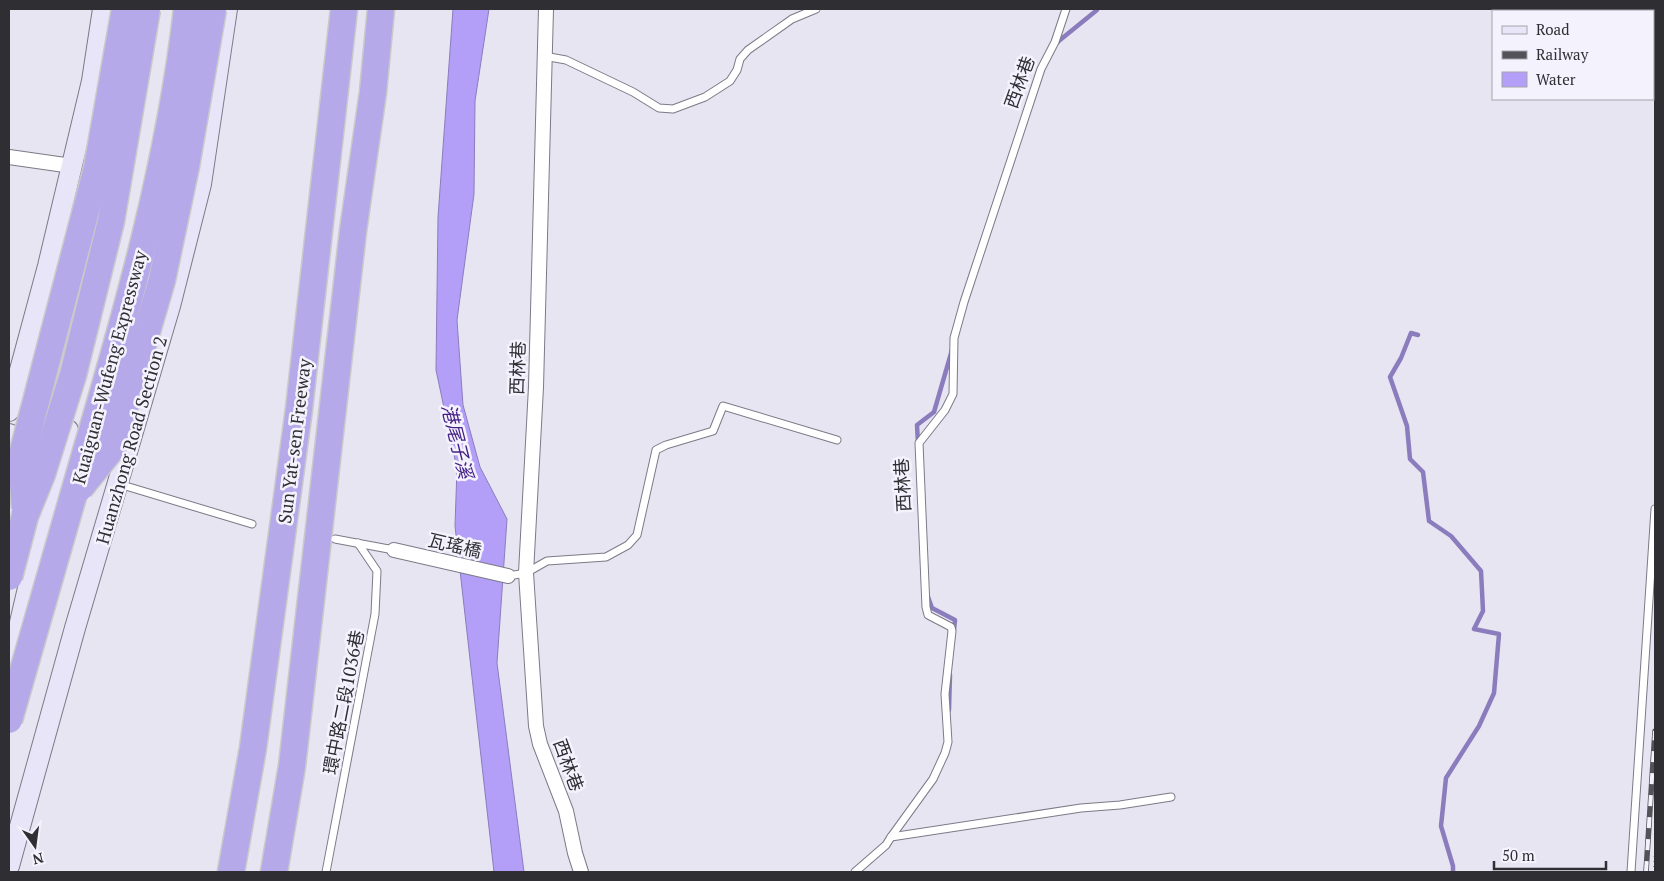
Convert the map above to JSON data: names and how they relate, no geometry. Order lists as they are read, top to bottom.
{
  "streets": {
    "highway": ["Kuaiguan-Wufeng Expressway", "Sun Yat-sen Freeway"],
    "street": ["西林巷", "Huanzhong Road Section 2", "瓦瑤橋"],
    "lane": ["環中路二段1036巷"]
  },
  "water": ["港尾子溪"],
  "legend": ["Road", "Railway", "Water"],
  "scale_bar": "50 m",
  "north": "bottom"
}
